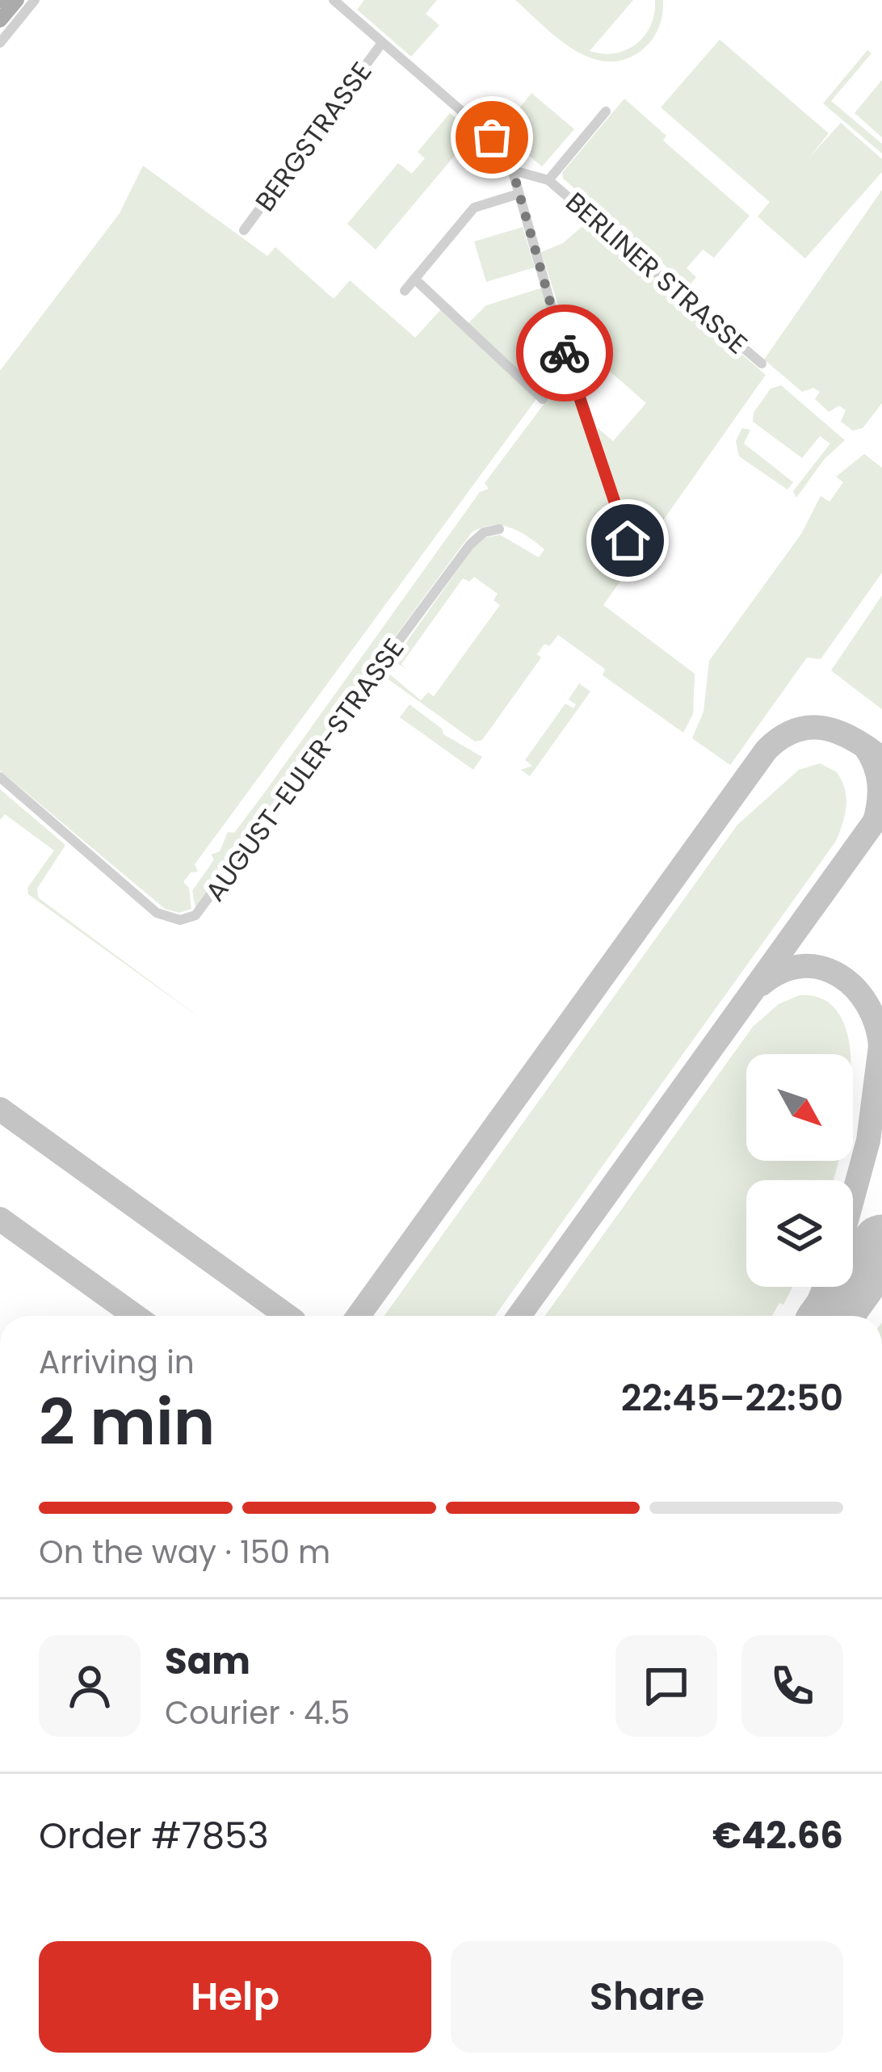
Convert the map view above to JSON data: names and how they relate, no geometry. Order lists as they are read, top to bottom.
{
  "streets": {
    "street": ["BERGSTRASSE", "BERLINER STRASSE", "AUGUST-EULER-STRASSE"]
  },
  "crossings": [
    ["BERGSTRASSE", "BERLINER STRASSE"]
  ],
  "north": "bottom right",
  "page": {
    "heading": ["2 min", "Arriving in", "22:45–22:50"],
    "panel": [
      "Sam",
      "Courier · 4.5",
      "Order #7853",
      "€42.66"
    ],
    "bar": "On the way · 150 m",
    "buttons": ["Help", "Share"]
  }
}
